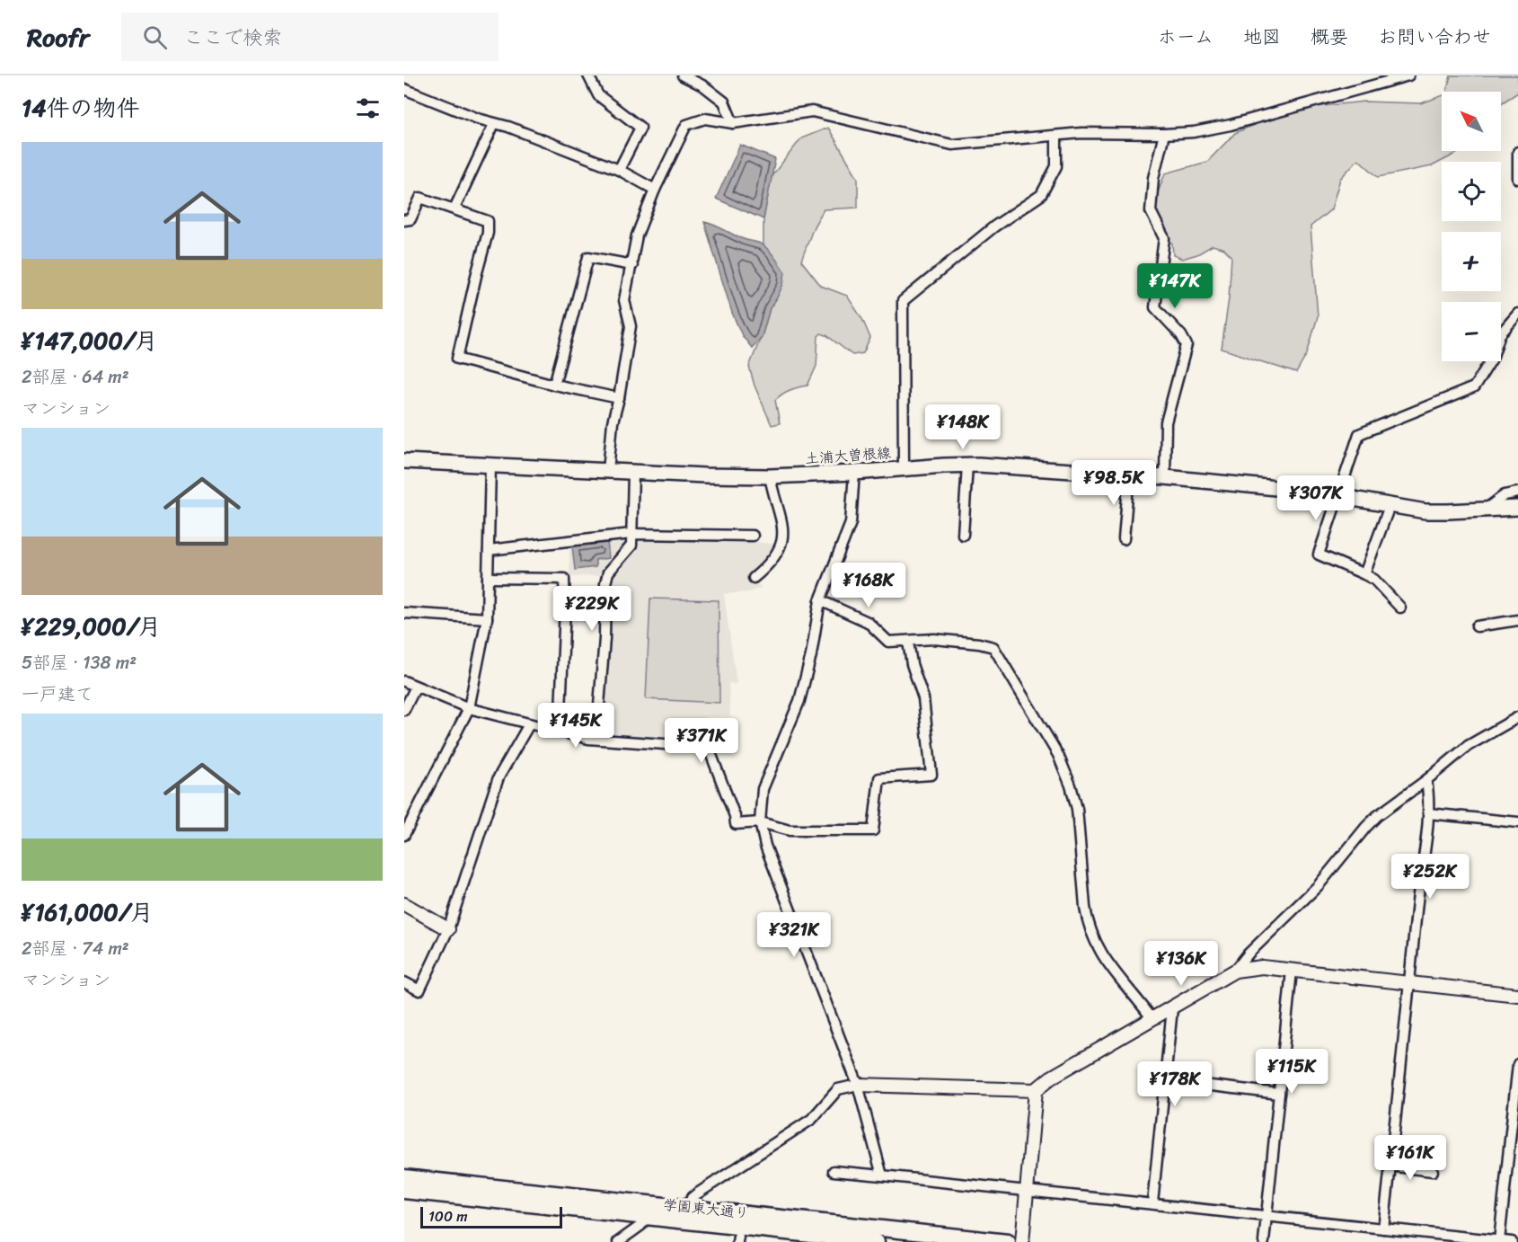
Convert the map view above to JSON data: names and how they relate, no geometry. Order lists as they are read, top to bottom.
{
  "streets": {
    "main road": ["土浦大曽根線", "学園東大通り"]
  },
  "scale_bar": "100 m",
  "north": "top left",
  "page": {
    "header": "Roofr",
    "search": "ここで検索",
    "nav": [
      "ホーム",
      "地図",
      "概要",
      "お問い合わせ"
    ],
    "heading": "14件の物件",
    "map_buttons": ["+", "−"],
    "list": [
      {
        "name": "¥147,000/月",
        "note": "2部屋 · 64 m² · マンション"
      },
      {
        "name": "¥229,000/月",
        "note": "5部屋 · 138 m² · 一戸建て"
      },
      {
        "name": "¥161,000/月",
        "note": "2部屋 · 74 m² · マンション"
      }
    ],
    "price": [
      "¥147K",
      "¥148K",
      "¥98.5K",
      "¥307K",
      "¥168K",
      "¥229K",
      "¥145K",
      "¥371K",
      "¥252K",
      "¥321K",
      "¥136K",
      "¥115K",
      "¥178K",
      "¥161K"
    ],
    "scale": "100 m"
  }
}
